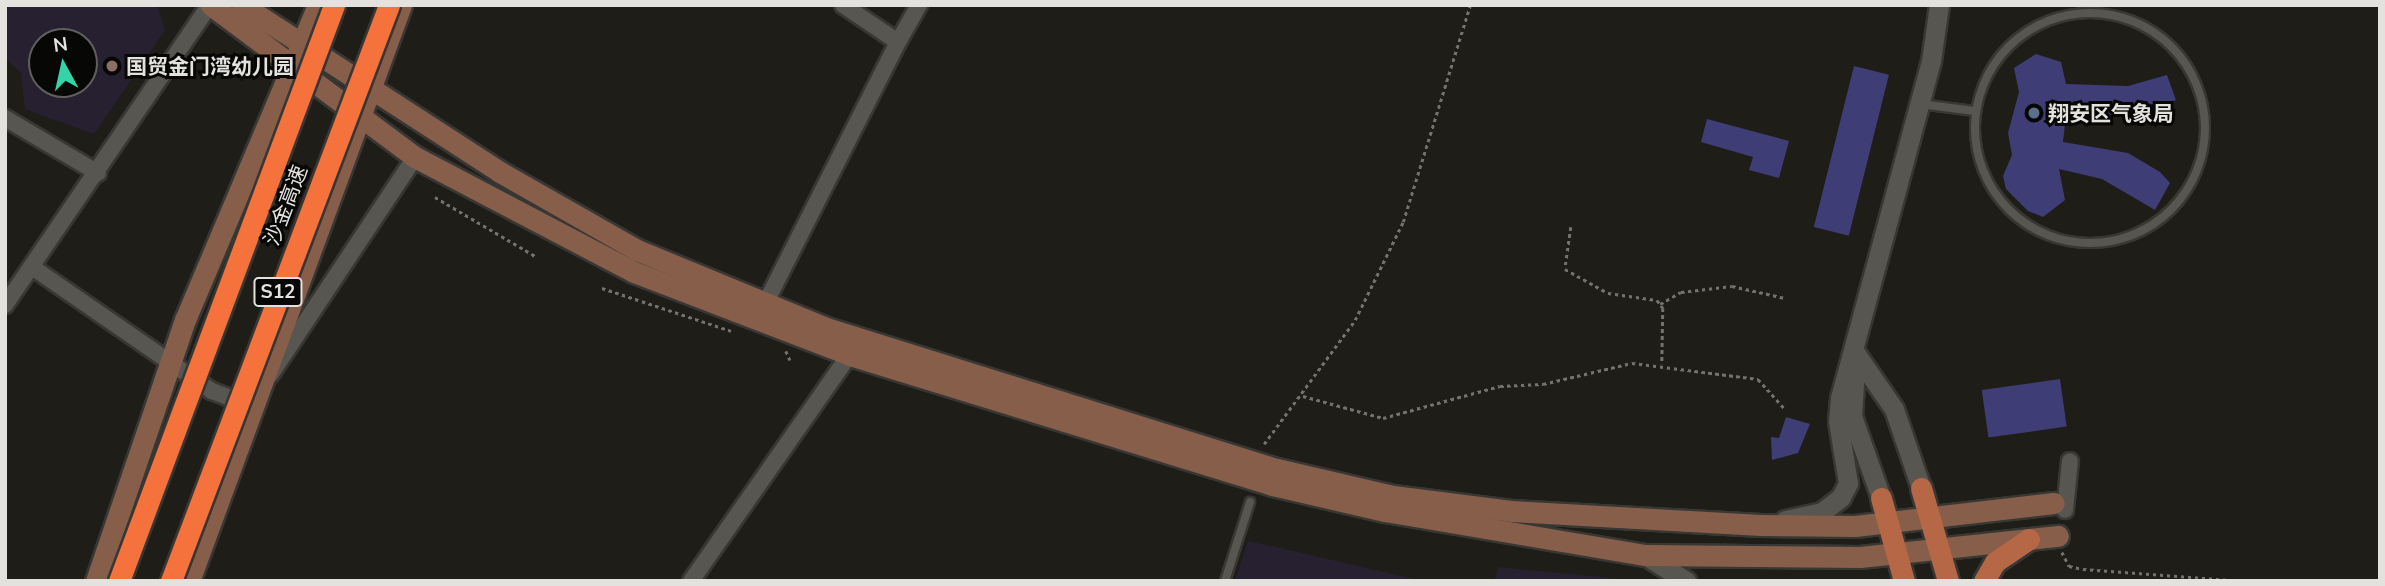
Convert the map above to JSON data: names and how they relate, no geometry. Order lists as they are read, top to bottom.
{
  "streets": {
    "highway": ["沙金高速", "S12"]
  },
  "places": ["国贸金门湾幼儿园", "翔安区气象局"],
  "north": "top"
}
